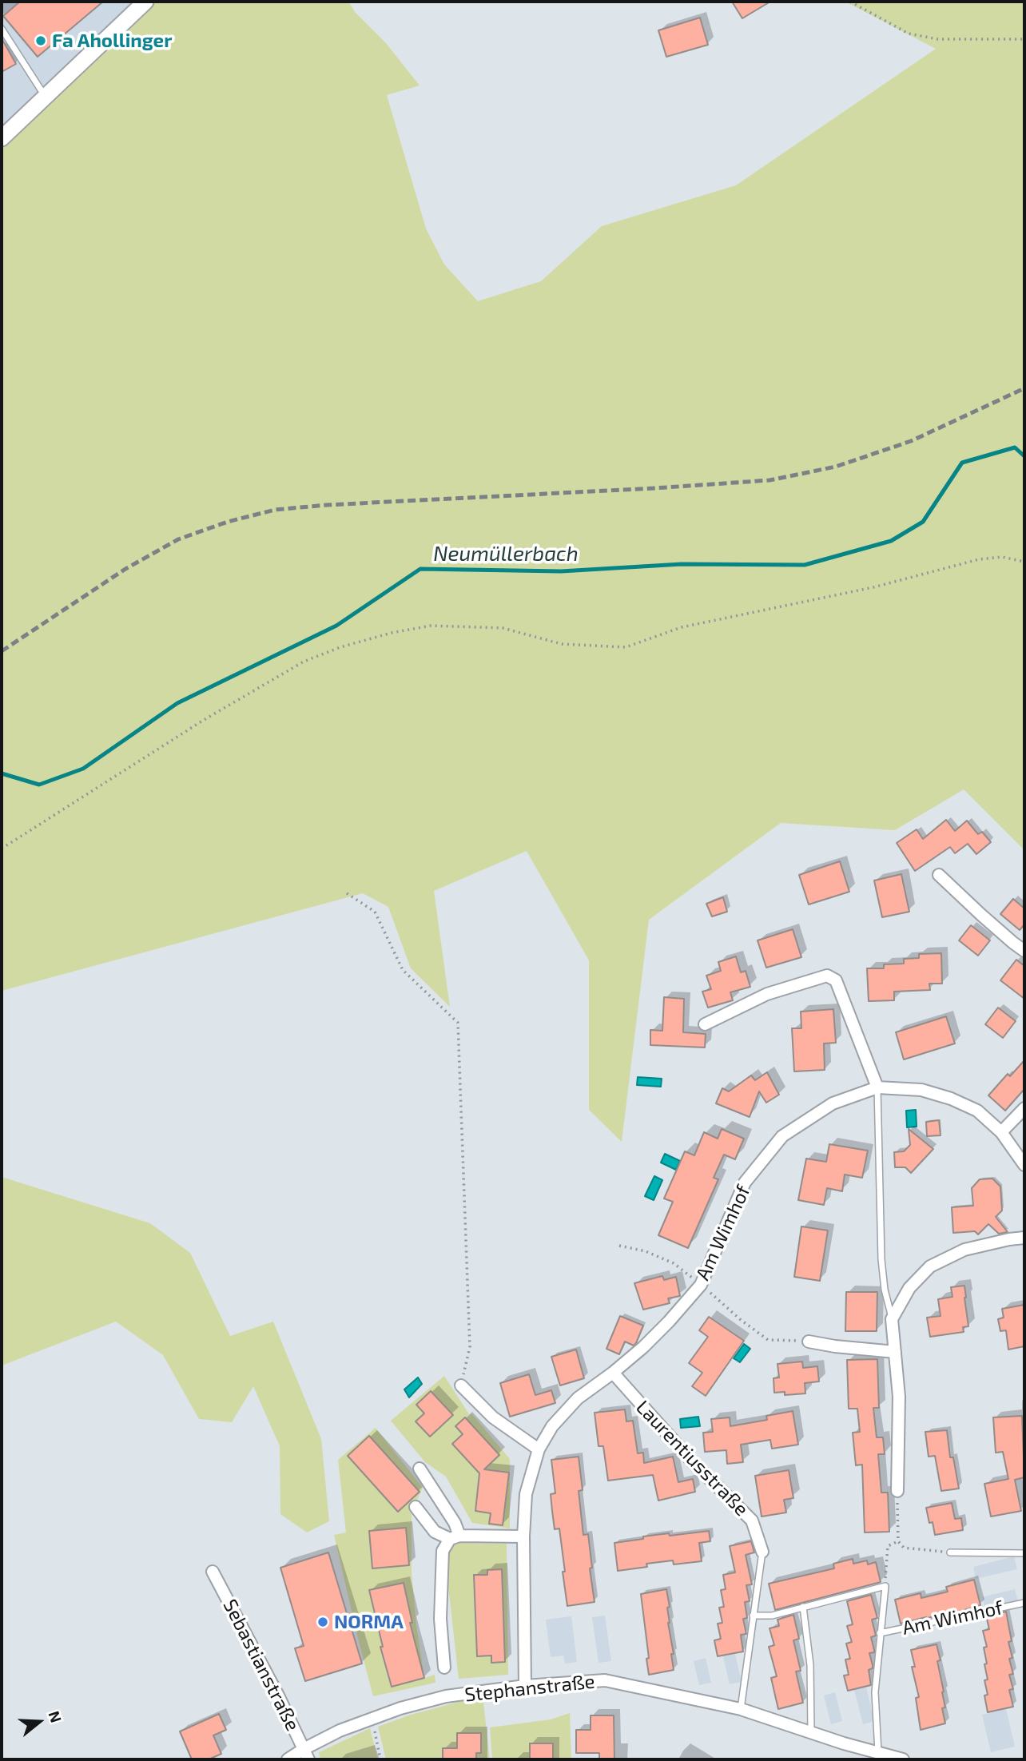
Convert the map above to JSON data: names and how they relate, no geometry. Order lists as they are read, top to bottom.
{
  "streets": {
    "street": [
      "Am Wimhof",
      "Laurentiusstraße",
      "Sebastianstraße",
      "Stephanstraße"
    ]
  },
  "crossings": [
    ["Am Wimhof", "Laurentiusstraße"],
    ["Am Wimhof", "Stephanstraße"],
    ["Laurentiusstraße", "Stephanstraße"],
    ["Sebastianstraße", "Stephanstraße"]
  ],
  "water": ["Neumüllerbach"],
  "places": ["Fa Ahollinger", "NORMA"],
  "north": "right"
}
